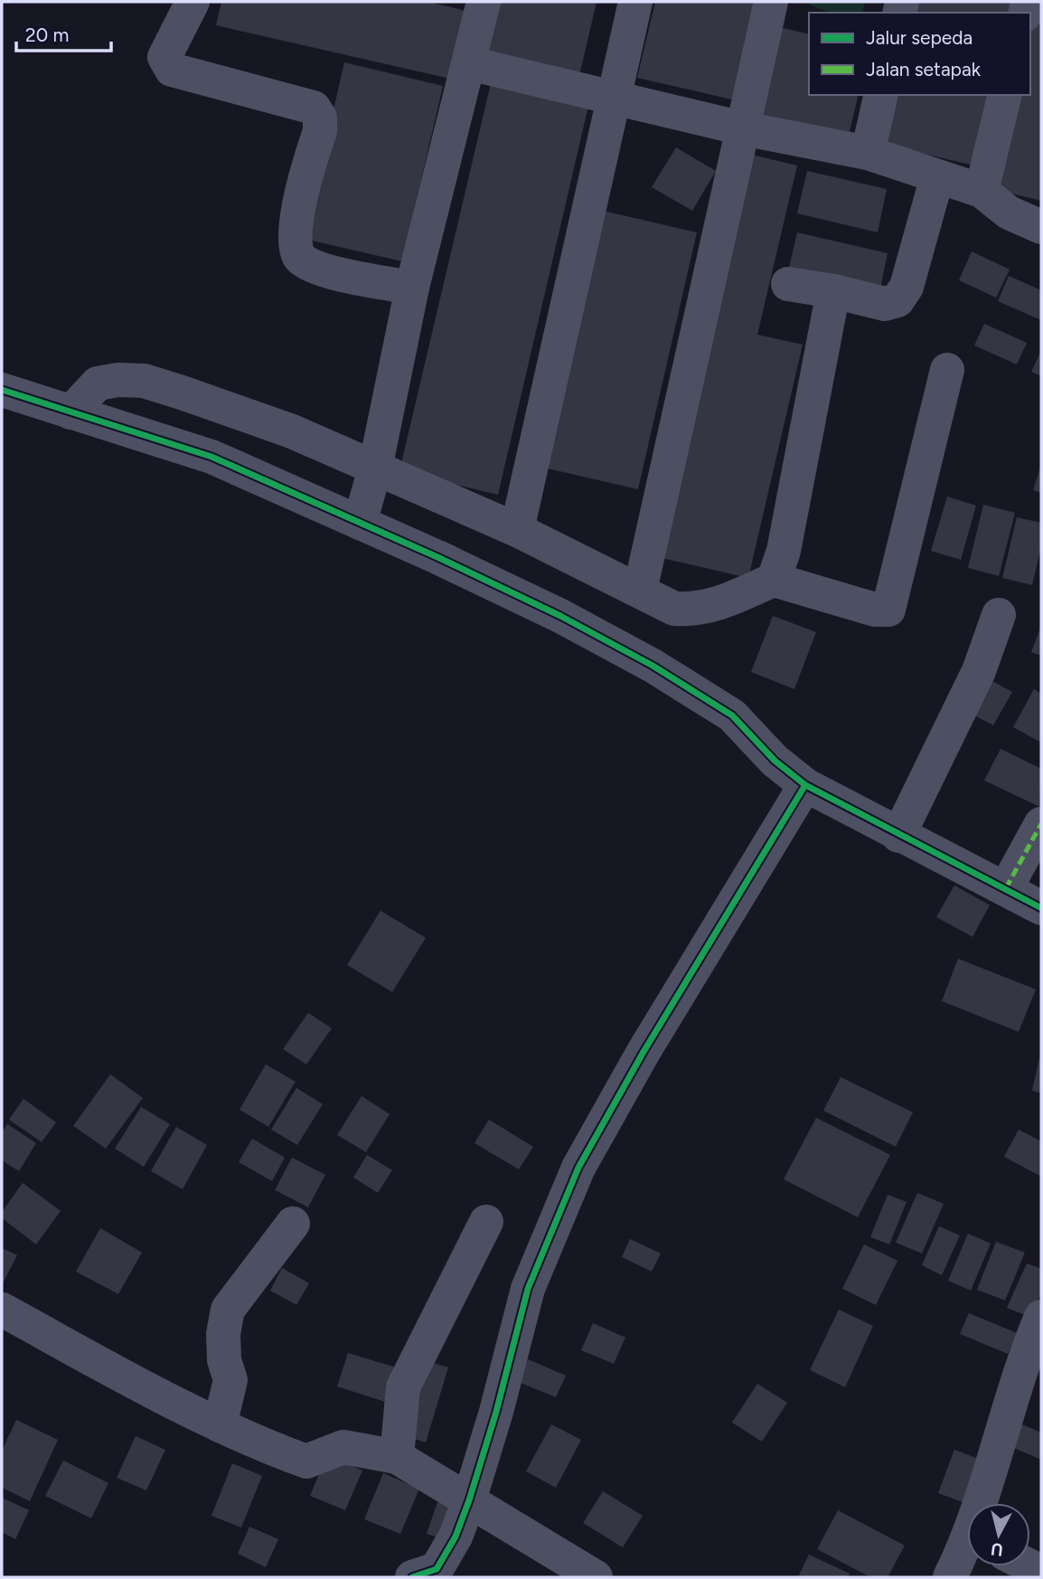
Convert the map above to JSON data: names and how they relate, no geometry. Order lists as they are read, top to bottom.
{
  "legend": ["Jalur sepeda", "Jalan setapak"],
  "scale_bar": "20 m",
  "north": "bottom"
}
